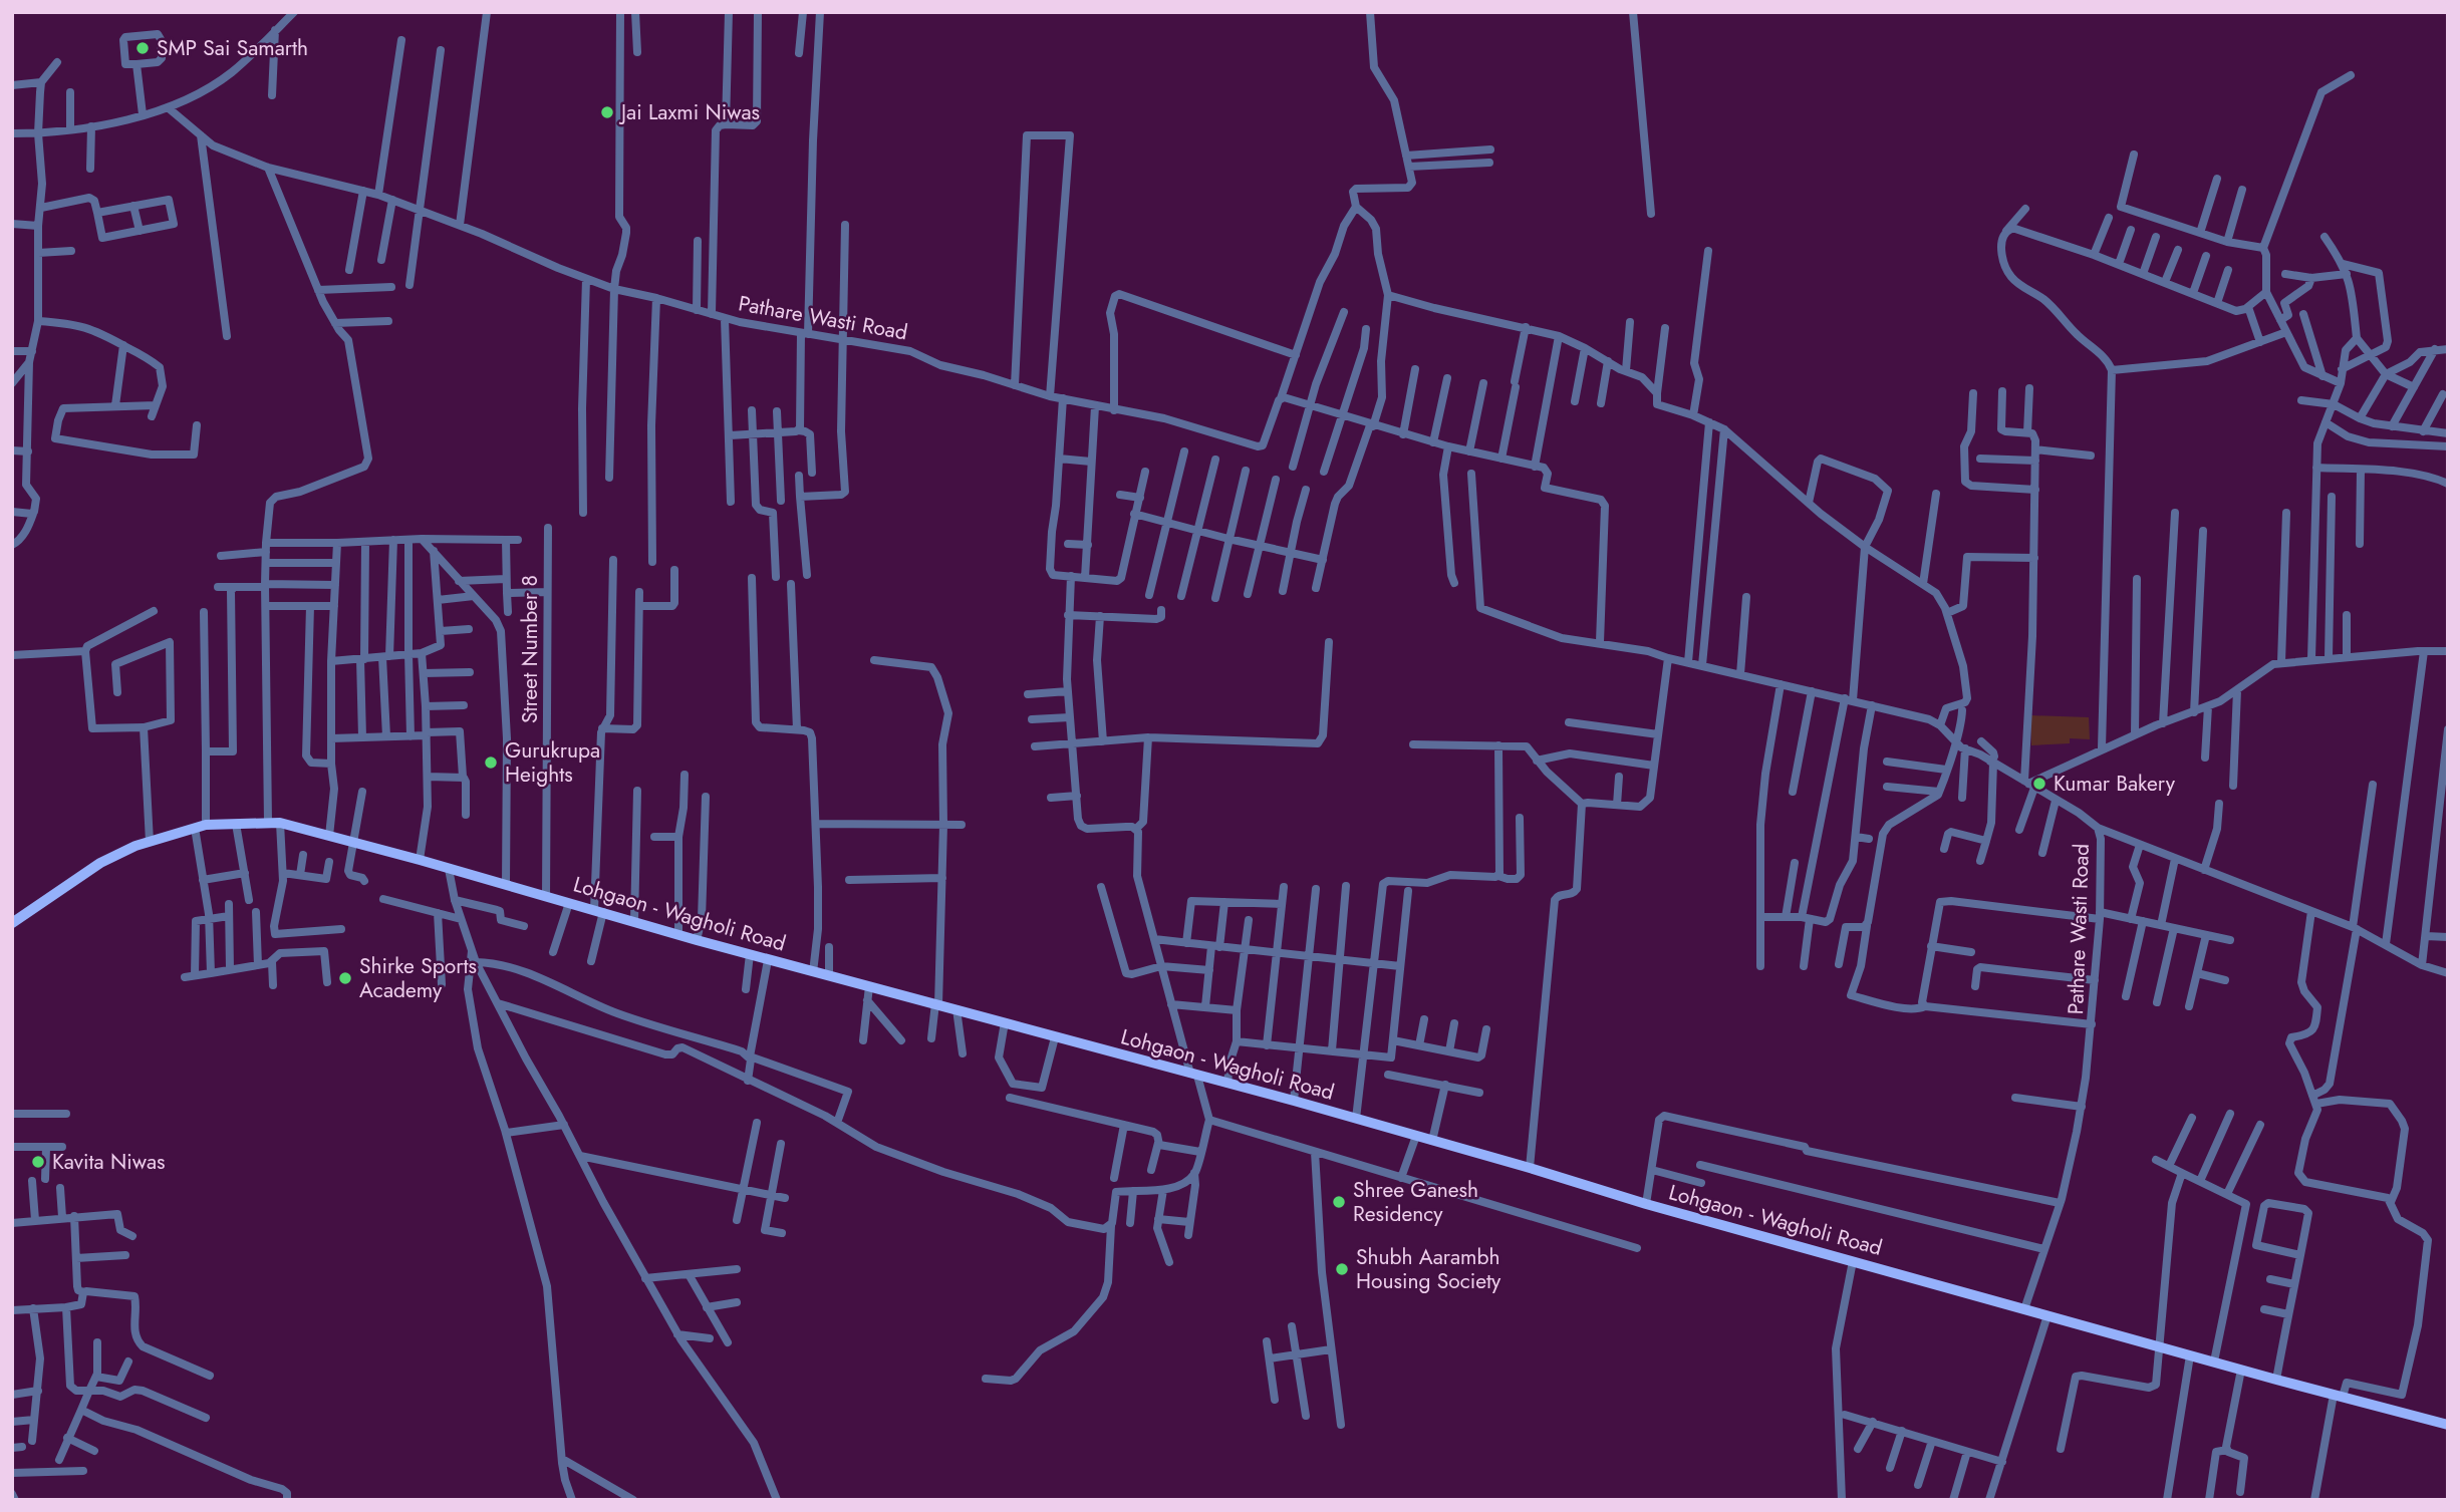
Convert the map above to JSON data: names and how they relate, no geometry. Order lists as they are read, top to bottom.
{
  "streets": {
    "main road": ["Lohgaon - Wagholi Road"],
    "street": ["Pathare Wasti Road", "Street Number 8"]
  },
  "crossings": [
    ["Pathare Wasti Road", "Lohgaon - Wagholi Road"],
    ["Street Number 8", "Lohgaon - Wagholi Road"]
  ],
  "places": [
    "SMP Sai Samarth",
    "Jai Laxmi Niwas",
    "Gurukrupa Heights",
    "Kumar Bakery",
    "Shirke Sports Academy",
    "Kavita Niwas",
    "Shree Ganesh Residency",
    "Shubh Aarambh Housing Society"
  ]
}
